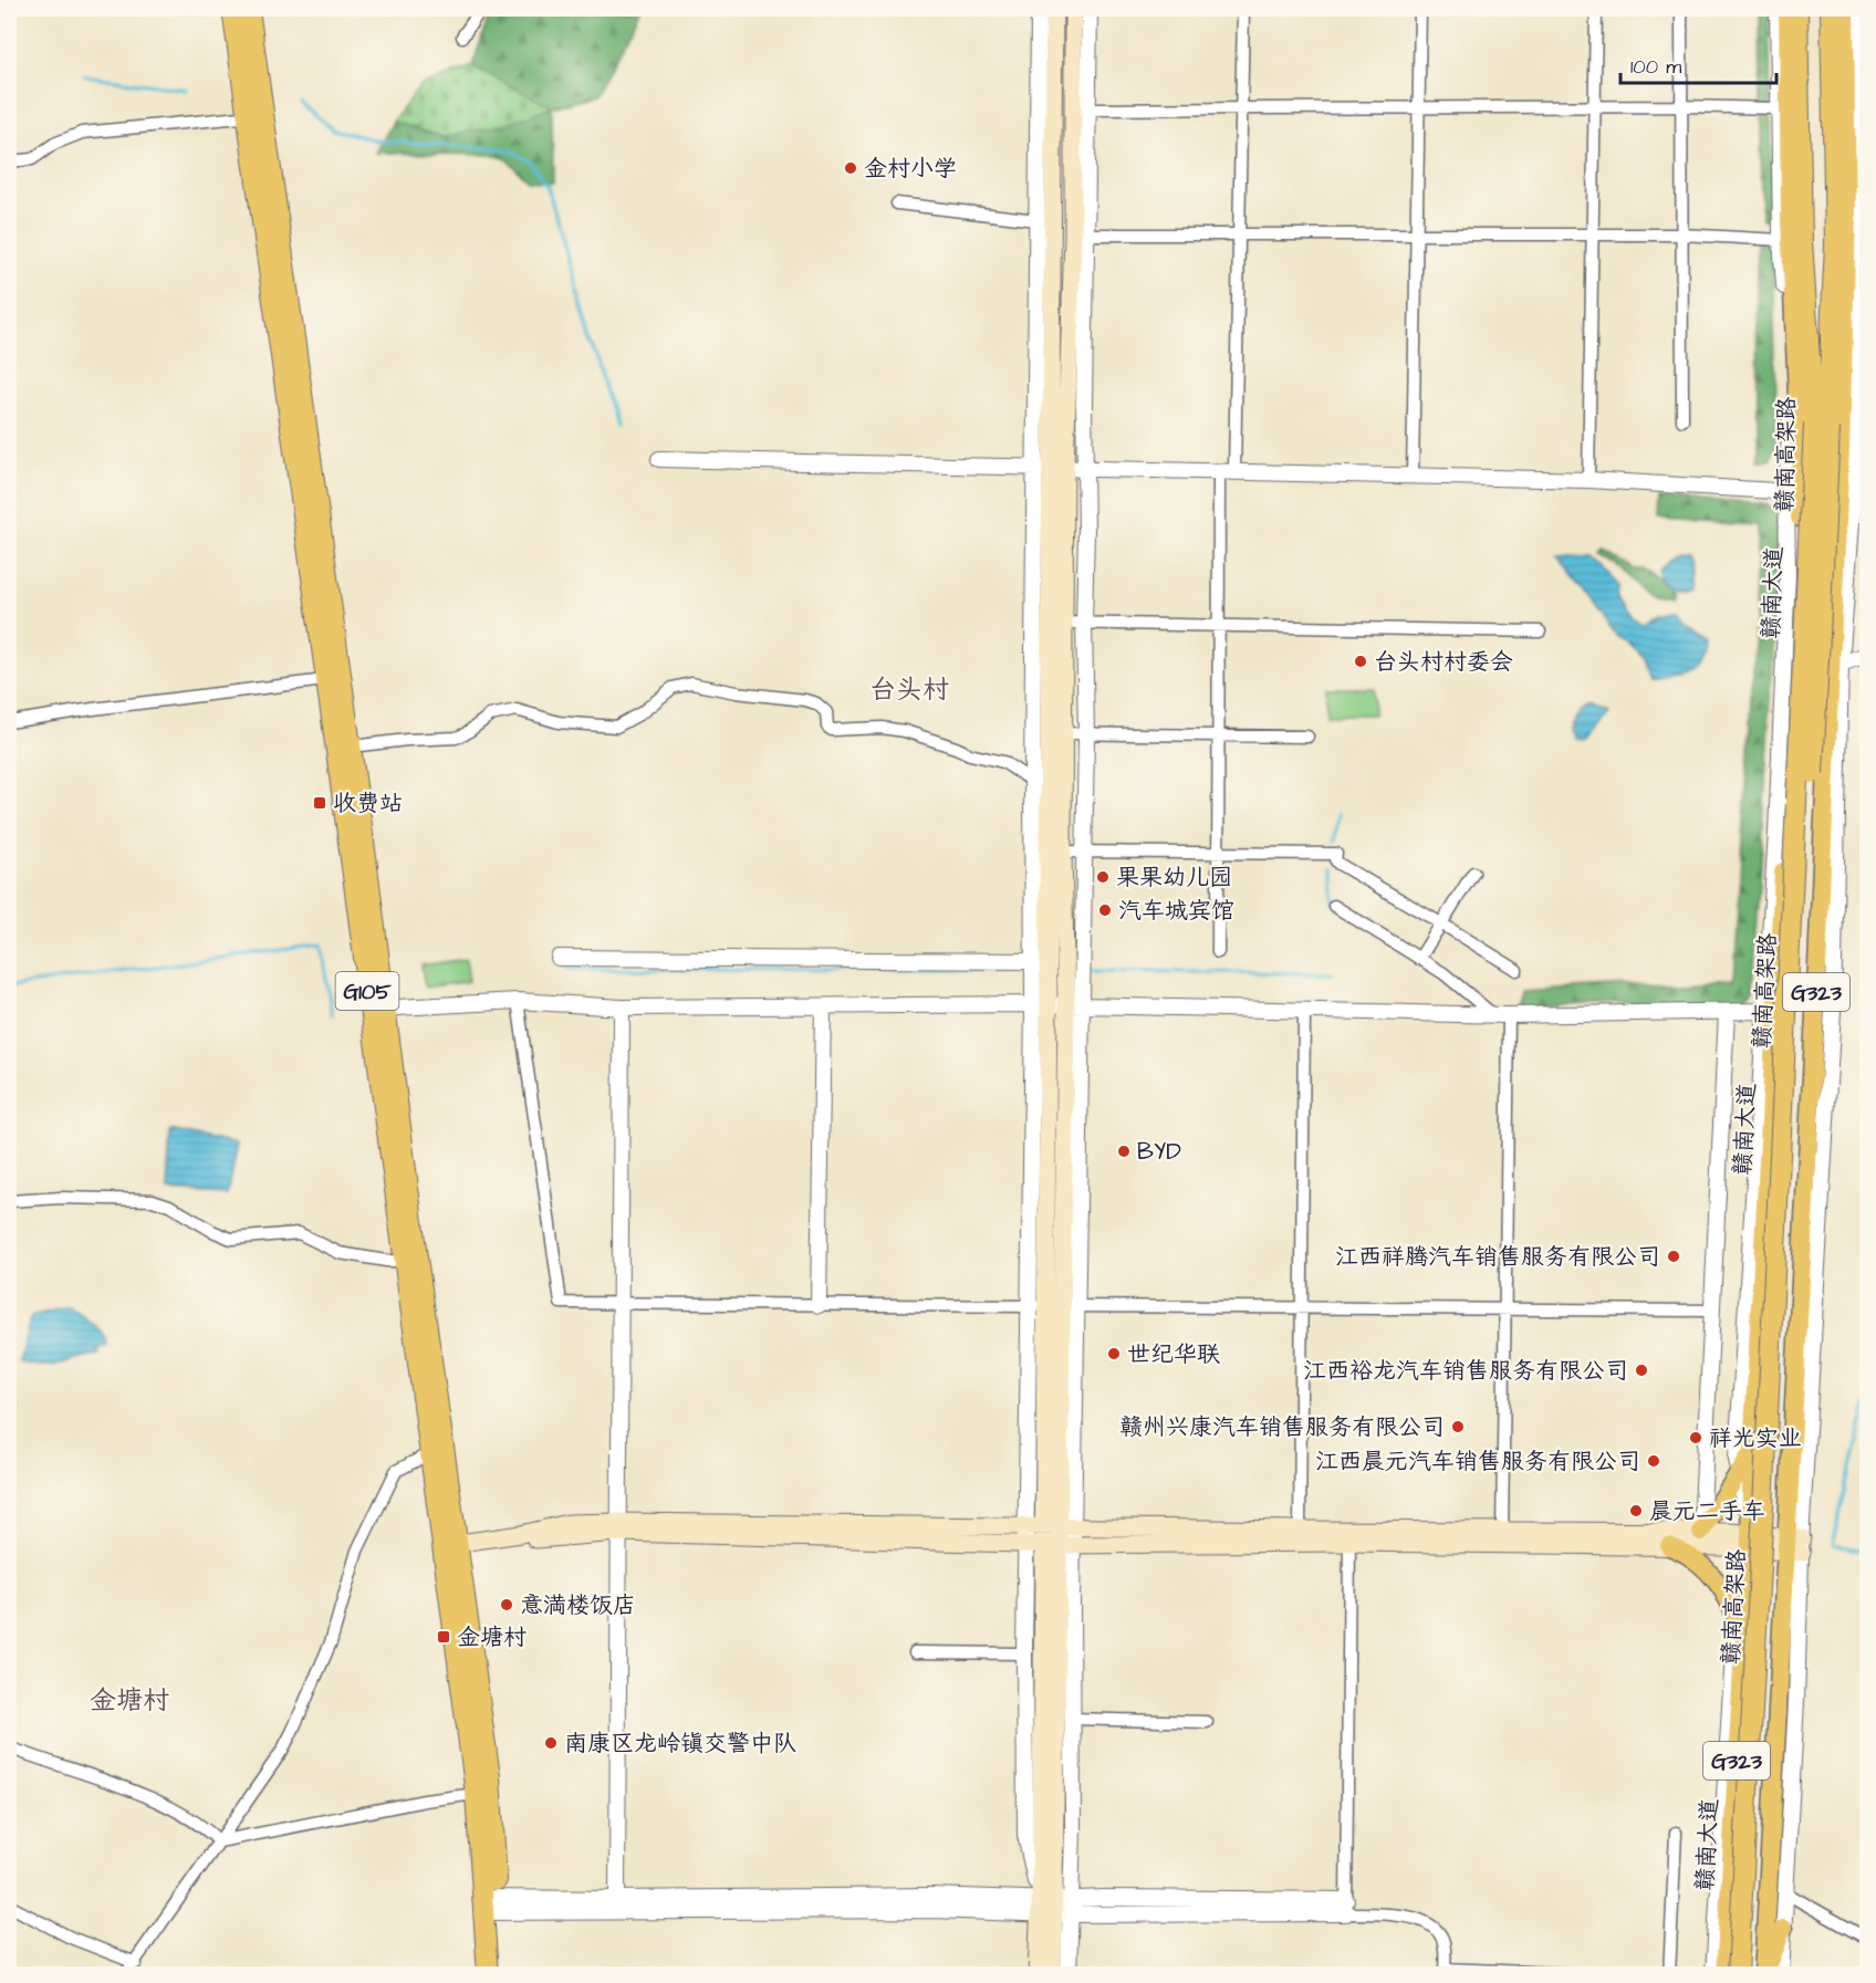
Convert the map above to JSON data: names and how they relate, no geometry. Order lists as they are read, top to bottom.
{
  "streets": {
    "highway": ["赣南高架路", "G105"],
    "main road": ["赣南大道", "G323"]
  },
  "districts": ["台头村", "金塘村"],
  "places": {
    "other": [
      "金村小学",
      "台头村村委会",
      "果果幼儿园",
      "汽车城宾馆",
      "BYD",
      "江西祥腾汽车销售服务有限公司",
      "世纪华联",
      "江西裕龙汽车销售服务有限公司",
      "赣州兴康汽车销售服务有限公司",
      "祥光实业",
      "江西晨元汽车销售服务有限公司",
      "晨元二手车",
      "意満楼饭店",
      "南康区龙岭镇交警中队"
    ],
    "transit": ["收费站", "金塘村"]
  },
  "scale_bar": "100 m"
}
